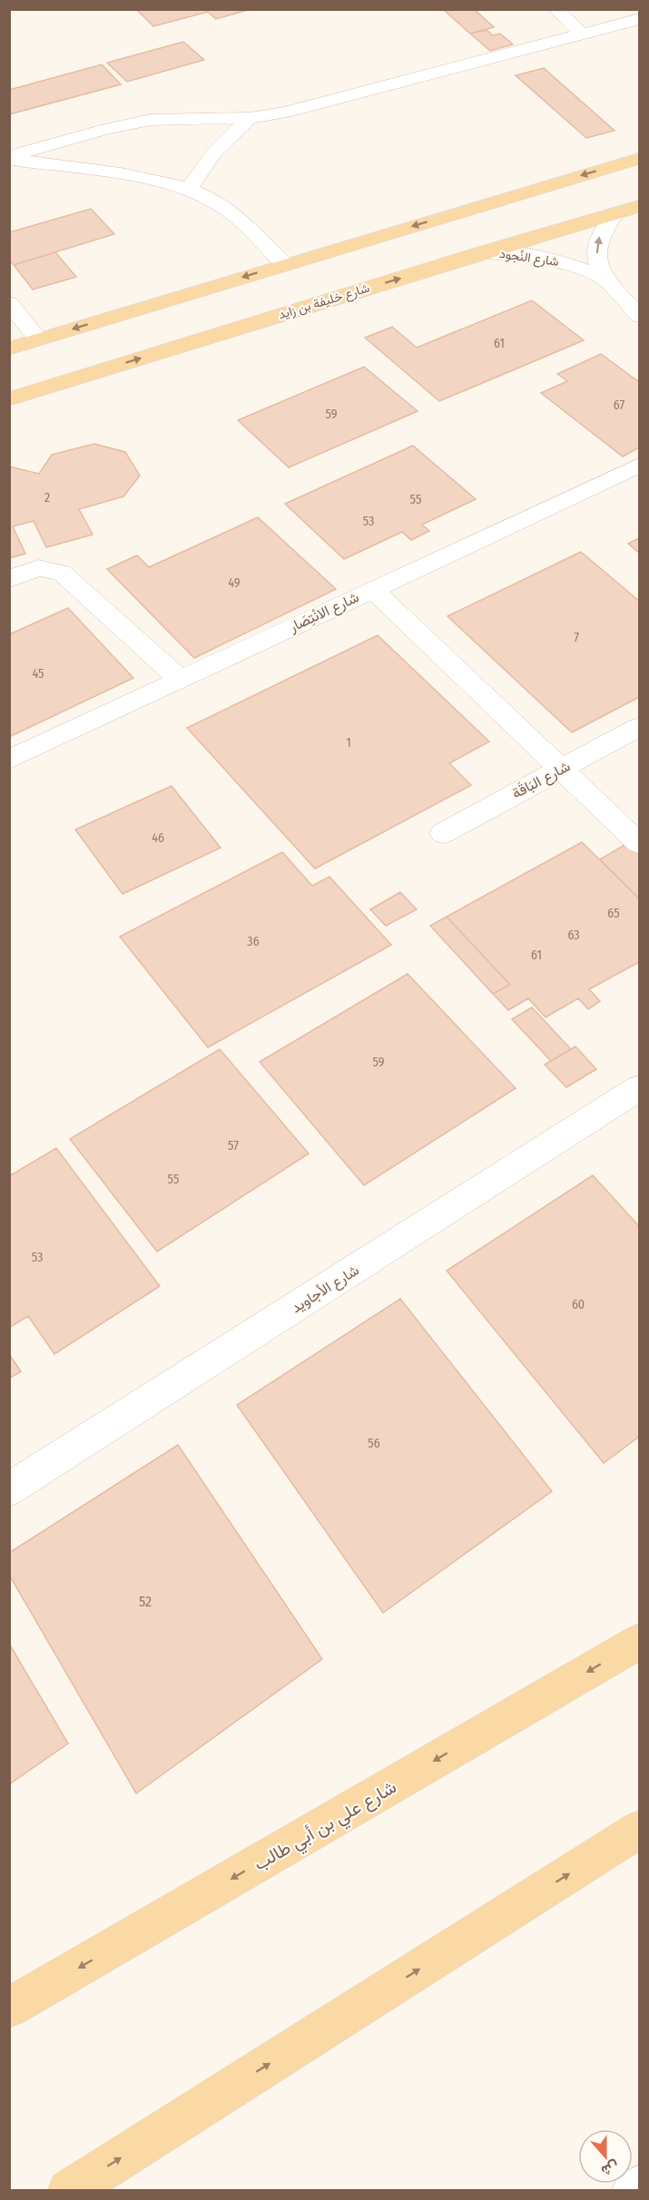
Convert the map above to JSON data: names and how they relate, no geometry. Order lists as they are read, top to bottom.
{
  "streets": {
    "main road": ["شارع خليفة بن زايد", "شارع علي بن أبي طالب"],
    "street": [
      "شارع النُجود",
      "شارع الانْتِصَار",
      "شارع البَاقَة",
      "شارع الأجاويد"
    ]
  },
  "crossings": [
    ["شارع النُجود", "شارع خليفة بن زايد"]
  ],
  "house_numbers": [
    "61",
    "67",
    "59",
    "2",
    "55",
    "53",
    "49",
    "7",
    "45",
    "1",
    "46",
    "65",
    "63",
    "36",
    "61",
    "59",
    "57",
    "55",
    "53",
    "60",
    "56",
    "52"
  ],
  "north": "bottom"
}
